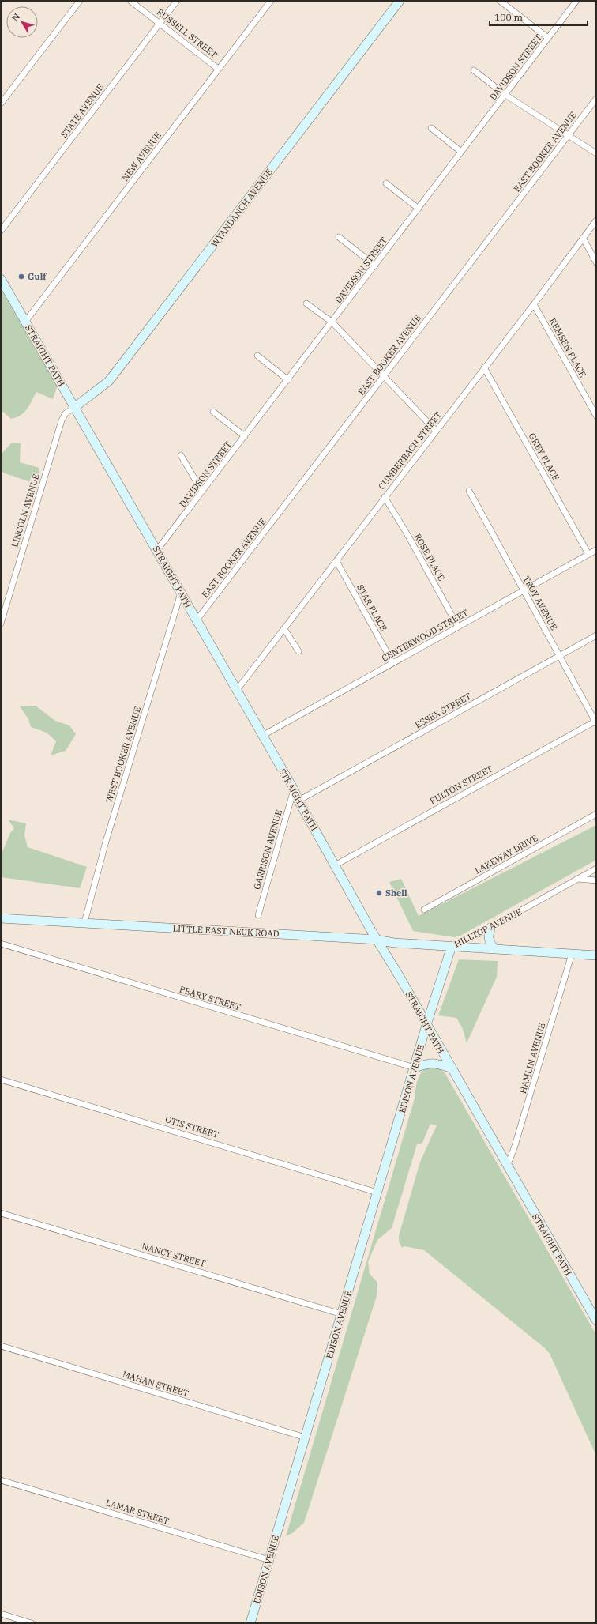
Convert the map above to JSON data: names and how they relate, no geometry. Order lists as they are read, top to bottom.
{
  "streets": {
    "main road": [
      "WYANDANCH AVENUE",
      "STRAIGHT PATH",
      "HILLTOP AVENUE",
      "LITTLE EAST NECK ROAD",
      "EDISON AVENUE"
    ],
    "street": [
      "RUSSELL STREET",
      "DAVIDSON STREET",
      "STATE AVENUE",
      "EAST BOOKER AVENUE",
      "NEW AVENUE",
      "REMSEN PLACE",
      "CUMBERBACH STREET",
      "GREY PLACE",
      "LINCOLN AVENUE",
      "ROSE PLACE",
      "TROY AVENUE",
      "STAR PLACE",
      "CENTERWOOD STREET",
      "ESSEX STREET",
      "WEST BOOKER AVENUE",
      "FULTON STREET",
      "GARRISON AVENUE",
      "LAKEWAY DRIVE",
      "PEARY STREET",
      "HAMLIN AVENUE",
      "OTIS STREET",
      "NANCY STREET",
      "MAHAN STREET",
      "LAMAR STREET"
    ]
  },
  "crossings": [
    ["RUSSELL STREET", "STATE AVENUE"],
    ["RUSSELL STREET", "NEW AVENUE"],
    ["DAVIDSON STREET", "STRAIGHT PATH"],
    ["EAST BOOKER AVENUE", "STRAIGHT PATH"],
    ["NEW AVENUE", "STRAIGHT PATH"],
    ["WYANDANCH AVENUE", "STRAIGHT PATH"],
    ["WYANDANCH AVENUE", "LINCOLN AVENUE"],
    ["REMSEN PLACE", "CUMBERBACH STREET"],
    ["STRAIGHT PATH", "CUMBERBACH STREET"],
    ["STRAIGHT PATH", "LINCOLN AVENUE"],
    ["STRAIGHT PATH", "CENTERWOOD STREET"],
    ["STRAIGHT PATH", "ESSEX STREET"],
    ["STRAIGHT PATH", "WEST BOOKER AVENUE"],
    ["STRAIGHT PATH", "FULTON STREET"],
    ["STRAIGHT PATH", "GARRISON AVENUE"],
    ["STRAIGHT PATH", "HILLTOP AVENUE"],
    ["STRAIGHT PATH", "LITTLE EAST NECK ROAD"],
    ["STRAIGHT PATH", "HAMLIN AVENUE"],
    ["STRAIGHT PATH", "EDISON AVENUE"],
    ["CUMBERBACH STREET", "GREY PLACE"],
    ["CUMBERBACH STREET", "ROSE PLACE"],
    ["CUMBERBACH STREET", "STAR PLACE"],
    ["GREY PLACE", "CENTERWOOD STREET"],
    ["ROSE PLACE", "CENTERWOOD STREET"],
    ["TROY AVENUE", "CENTERWOOD STREET"],
    ["TROY AVENUE", "ESSEX STREET"],
    ["TROY AVENUE", "FULTON STREET"],
    ["STAR PLACE", "CENTERWOOD STREET"],
    ["WEST BOOKER AVENUE", "LITTLE EAST NECK ROAD"],
    ["HILLTOP AVENUE", "LITTLE EAST NECK ROAD"],
    ["HILLTOP AVENUE", "EDISON AVENUE"],
    ["LITTLE EAST NECK ROAD", "HAMLIN AVENUE"],
    ["PEARY STREET", "EDISON AVENUE"],
    ["EDISON AVENUE", "OTIS STREET"],
    ["EDISON AVENUE", "NANCY STREET"],
    ["EDISON AVENUE", "MAHAN STREET"],
    ["EDISON AVENUE", "LAMAR STREET"]
  ],
  "places": ["Gulf", "Shell"],
  "scale_bar": "100 m",
  "north": "top left"
}
